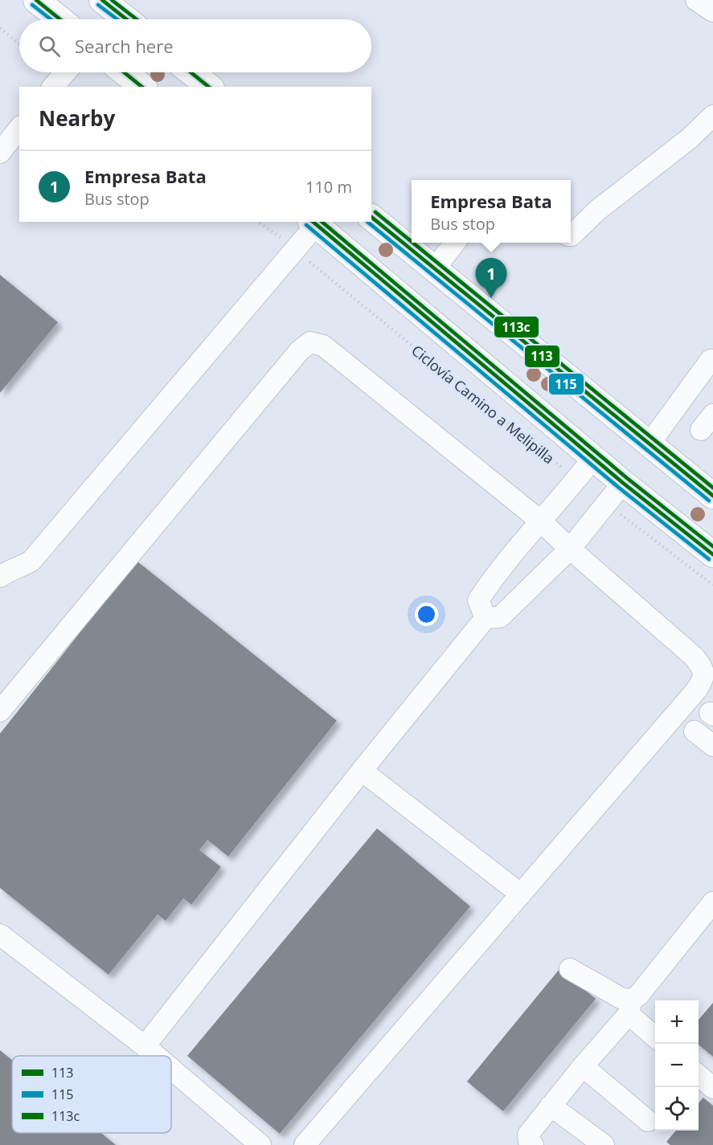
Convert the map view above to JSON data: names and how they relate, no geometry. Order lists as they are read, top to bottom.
{
  "streets": {
    "path": ["Ciclovía Camino a Melipilla"]
  },
  "lines": ["transit line 113", "transit line 113c", "transit line 115"],
  "legend": ["113", "115", "113c"],
  "page": {
    "search": "Search here",
    "heading": "Nearby",
    "list": [
      {
        "mark": "1",
        "name": "Empresa Bata",
        "note": "Bus stop",
        "value": "110 m"
      }
    ],
    "popup": ["Empresa Bata", "Bus stop"],
    "pins": "1",
    "map_buttons": ["+", "−"]
  }
}
